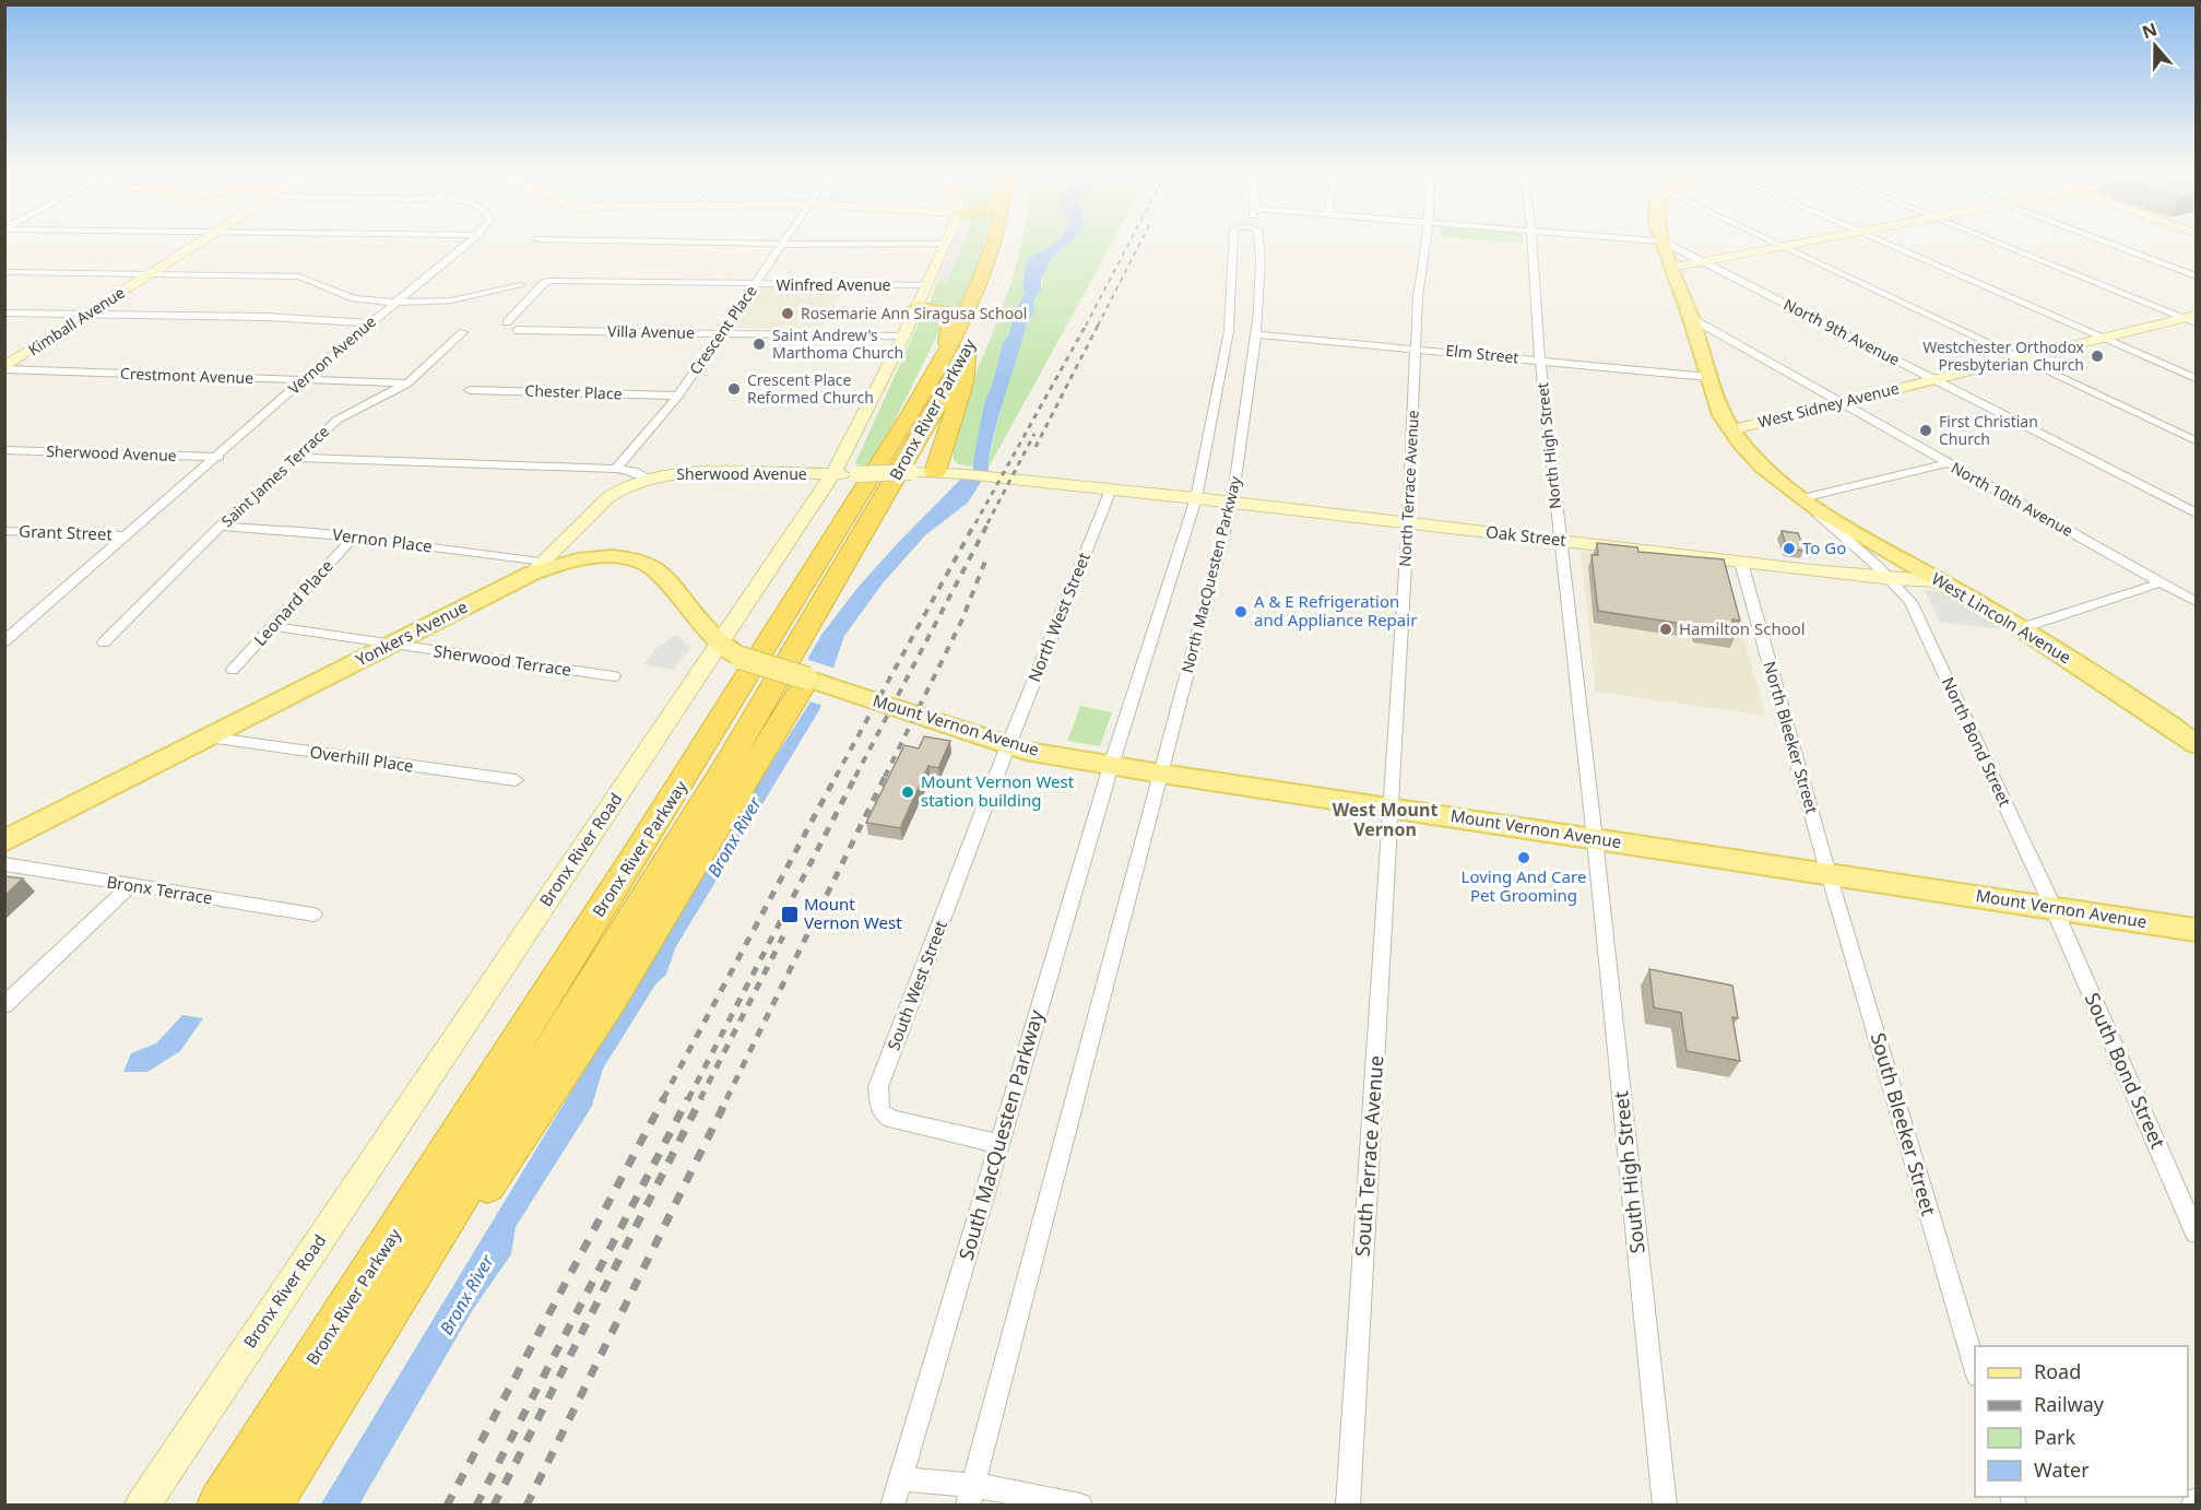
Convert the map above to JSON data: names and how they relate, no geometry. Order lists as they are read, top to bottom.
{
  "streets": {
    "highway": ["Bronx River Parkway"],
    "main road": ["West Lincoln Avenue", "Yonkers Avenue", "Mount Vernon Avenue"],
    "street": [
      "Winfred Avenue",
      "Kimball Avenue",
      "Crescent Place",
      "Villa Avenue",
      "North 9th Avenue",
      "Elm Street",
      "Vernon Avenue",
      "Crestmont Avenue",
      "Chester Place",
      "West Sidney Avenue",
      "North High Street",
      "Sherwood Avenue",
      "Saint James Terrace",
      "North Terrace Avenue",
      "North 10th Avenue",
      "Grant Street",
      "Oak Street",
      "Vernon Place",
      "North MacQuesten Parkway",
      "Leonard Place",
      "North West Street",
      "Sherwood Terrace",
      "North Bleeker Street",
      "North Bond Street",
      "Overhill Place",
      "Bronx River Road",
      "Bronx Terrace",
      "South West Street",
      "South Bond Street",
      "South Bleeker Street",
      "South MacQuesten Parkway",
      "South Terrace Avenue",
      "South High Street"
    ]
  },
  "crossings": [
    ["Winfred Avenue", "Crescent Place"],
    ["Winfred Avenue", "Bronx River Road"],
    ["Kimball Avenue", "Crestmont Avenue"],
    ["Crescent Place", "Villa Avenue"],
    ["Crescent Place", "Chester Place"],
    ["Crescent Place", "Sherwood Avenue"],
    ["Villa Avenue", "Bronx River Road"],
    ["North 9th Avenue", "West Sidney Avenue"],
    ["North 9th Avenue", "West Lincoln Avenue"],
    ["Elm Street", "North High Street"],
    ["Elm Street", "North Terrace Avenue"],
    ["Elm Street", "North MacQuesten Parkway"],
    ["Elm Street", "West Lincoln Avenue"],
    ["Vernon Avenue", "Crestmont Avenue"],
    ["Vernon Avenue", "Sherwood Avenue"],
    ["Vernon Avenue", "Grant Street"],
    ["Crestmont Avenue", "Saint James Terrace"],
    ["West Sidney Avenue", "North 10th Avenue"],
    ["West Sidney Avenue", "West Lincoln Avenue"],
    ["North High Street", "Oak Street"],
    ["North High Street", "Mount Vernon Avenue"],
    ["North High Street", "South High Street"],
    ["Sherwood Avenue", "Saint James Terrace"],
    ["Sherwood Avenue", "Oak Street"],
    ["Sherwood Avenue", "North West Street"],
    ["Sherwood Avenue", "Bronx River Road"],
    ["Saint James Terrace", "Vernon Place"],
    ["North Terrace Avenue", "Oak Street"],
    ["North Terrace Avenue", "Mount Vernon Avenue"],
    ["North Terrace Avenue", "South Terrace Avenue"],
    ["North 10th Avenue", "West Lincoln Avenue"],
    ["Oak Street", "North MacQuesten Parkway"],
    ["Oak Street", "North West Street"],
    ["Oak Street", "West Lincoln Avenue"],
    ["Oak Street", "North Bleeker Street"],
    ["Oak Street", "North Bond Street"],
    ["Vernon Place", "Leonard Place"],
    ["Vernon Place", "Yonkers Avenue"],
    ["North MacQuesten Parkway", "Mount Vernon Avenue"],
    ["North MacQuesten Parkway", "South MacQuesten Parkway"],
    ["Leonard Place", "Sherwood Terrace"],
    ["North West Street", "Mount Vernon Avenue"],
    ["North West Street", "South West Street"],
    ["West Lincoln Avenue", "North Bond Street"],
    ["Yonkers Avenue", "Sherwood Terrace"],
    ["Yonkers Avenue", "Mount Vernon Avenue"],
    ["Yonkers Avenue", "Overhill Place"],
    ["Yonkers Avenue", "Bronx River Road"],
    ["Mount Vernon Avenue", "North Bleeker Street"],
    ["Mount Vernon Avenue", "North Bond Street"],
    ["Mount Vernon Avenue", "South West Street"],
    ["Mount Vernon Avenue", "South Bond Street"],
    ["Mount Vernon Avenue", "South Bleeker Street"],
    ["Mount Vernon Avenue", "South MacQuesten Parkway"],
    ["Mount Vernon Avenue", "South Terrace Avenue"],
    ["Mount Vernon Avenue", "South High Street"],
    ["North Bleeker Street", "South Bleeker Street"],
    ["North Bond Street", "South Bond Street"],
    ["South West Street", "South MacQuesten Parkway"]
  ],
  "districts": ["West Mount Vernon"],
  "water": ["Bronx River"],
  "places": {
    "other": [
      "Rosemarie Ann Siragusa School",
      "Saint Andrew's Marthoma Church",
      "Westchester Orthodox Presbyterian Church",
      "Crescent Place Reformed Church",
      "First Christian Church",
      "To Go",
      "A & E Refrigeration and Appliance Repair",
      "Hamilton School",
      "Mount Vernon West station building",
      "Loving And Care Pet Grooming"
    ],
    "transit": ["Mount Vernon West"]
  },
  "legend": [
    "Road",
    "Railway",
    "Park",
    "Water"
  ],
  "north": "top"
}
